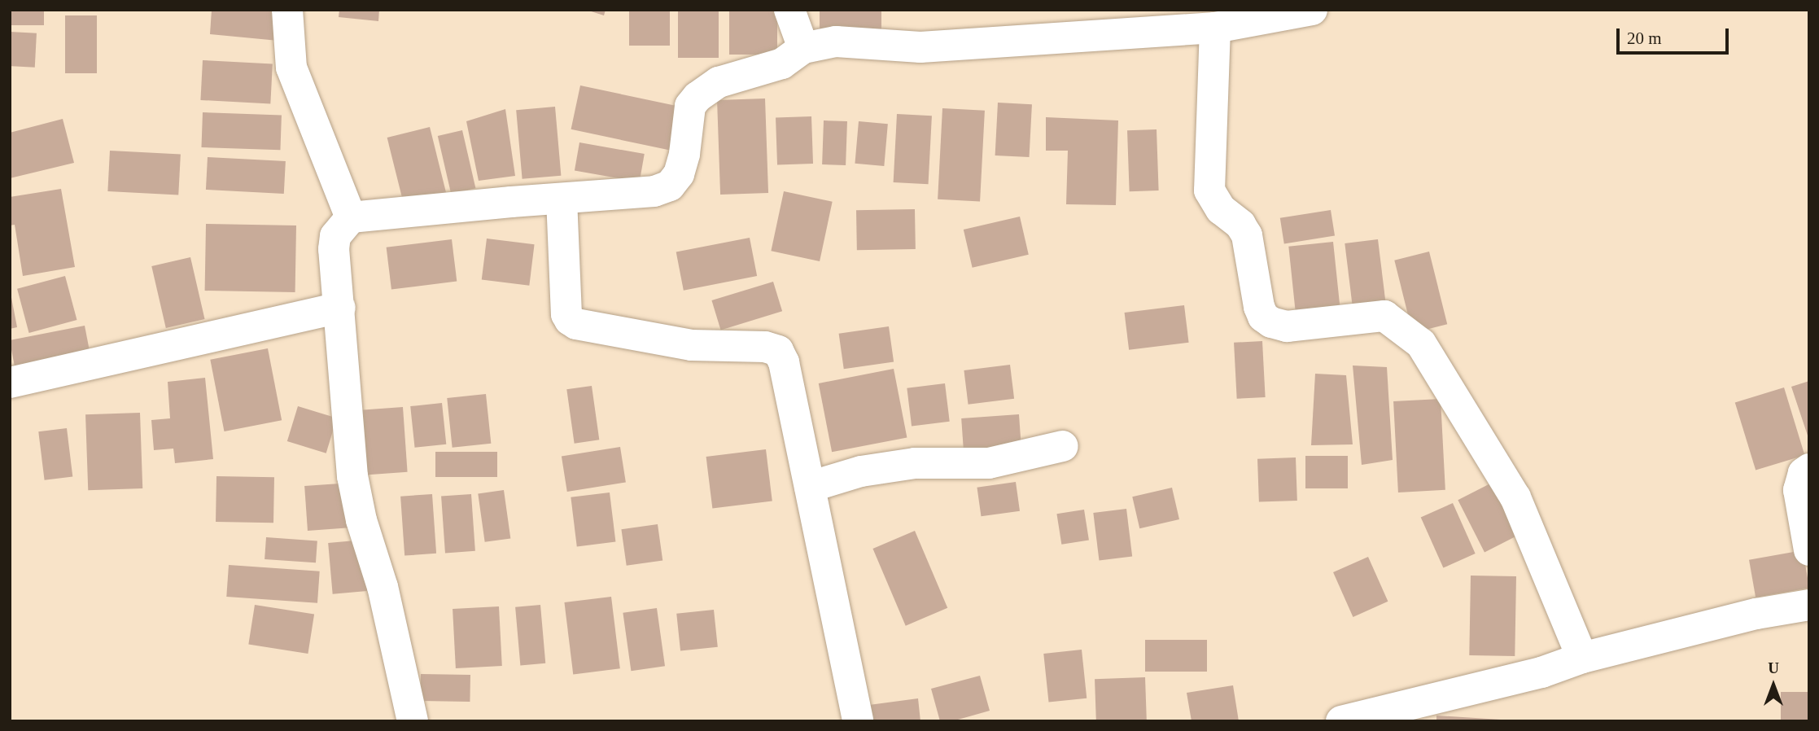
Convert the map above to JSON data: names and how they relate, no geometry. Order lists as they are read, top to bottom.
{
  "scale_bar": "20 m",
  "north": "top"
}
